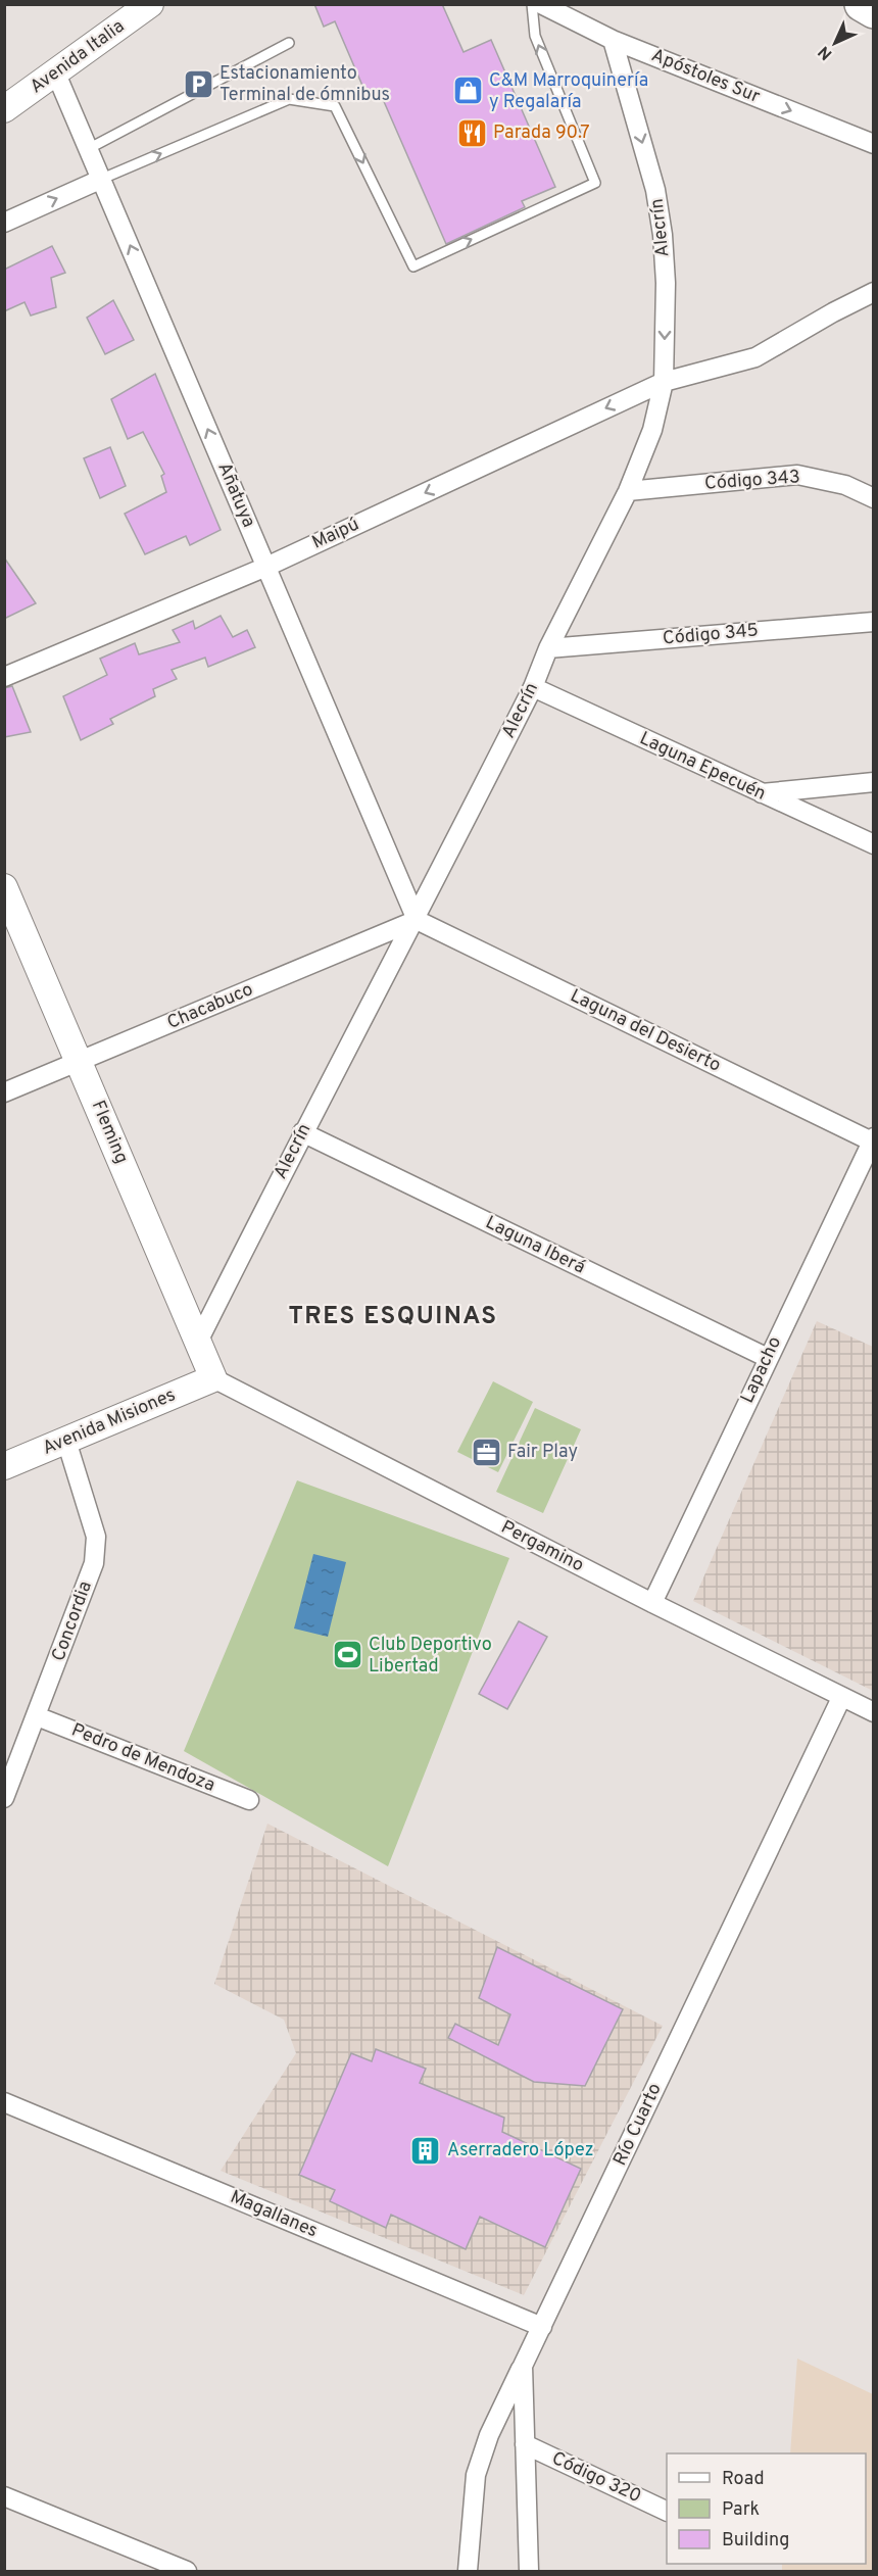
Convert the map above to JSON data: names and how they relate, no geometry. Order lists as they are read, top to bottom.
{
  "streets": {
    "street": [
      "Avenida Italia",
      "Apóstoles Sur",
      "Alecrín",
      "Código 343",
      "Añatuya",
      "Maipú",
      "Código 345",
      "Laguna Epecuén",
      "Chacabuco",
      "Laguna del Desierto",
      "Fleming",
      "Laguna Iberá",
      "Lapacho",
      "Avenida Misiones",
      "Pergamino",
      "Concordia",
      "Pedro de Mendoza",
      "Río Cuarto",
      "Magallanes",
      "Código 320"
    ]
  },
  "crossings": [
    ["Avenida Italia", "Añatuya"],
    ["Apóstoles Sur", "Alecrín"],
    ["Alecrín", "Código 343"],
    ["Alecrín", "Añatuya"],
    ["Alecrín", "Maipú"],
    ["Alecrín", "Código 345"],
    ["Alecrín", "Laguna Epecuén"],
    ["Alecrín", "Chacabuco"],
    ["Alecrín", "Laguna del Desierto"],
    ["Alecrín", "Fleming"],
    ["Alecrín", "Laguna Iberá"],
    ["Añatuya", "Maipú"],
    ["Añatuya", "Chacabuco"],
    ["Añatuya", "Laguna del Desierto"],
    ["Chacabuco", "Laguna del Desierto"],
    ["Chacabuco", "Fleming"],
    ["Laguna del Desierto", "Lapacho"],
    ["Fleming", "Avenida Misiones"],
    ["Fleming", "Pergamino"],
    ["Laguna Iberá", "Lapacho"],
    ["Lapacho", "Pergamino"],
    ["Avenida Misiones", "Pergamino"],
    ["Avenida Misiones", "Concordia"],
    ["Pergamino", "Río Cuarto"],
    ["Concordia", "Pedro de Mendoza"],
    ["Río Cuarto", "Magallanes"],
    ["Río Cuarto", "Código 320"]
  ],
  "one_way": ["Apóstoles Sur", "Añatuya", "Maipú"],
  "districts": ["TRES ESQUINAS"],
  "places": {
    "parking": ["Estacionamiento Terminal de ómnibus"],
    "shop": ["C&M Marroquinería y Regalaría"],
    "restaurant": ["Parada 90.7"],
    "office": ["Fair Play"],
    "sports": ["Club Deportivo Libertad"],
    "building": ["Aserradero López"]
  },
  "legend": ["Road", "Park", "Building"],
  "north": "bottom left"
}
